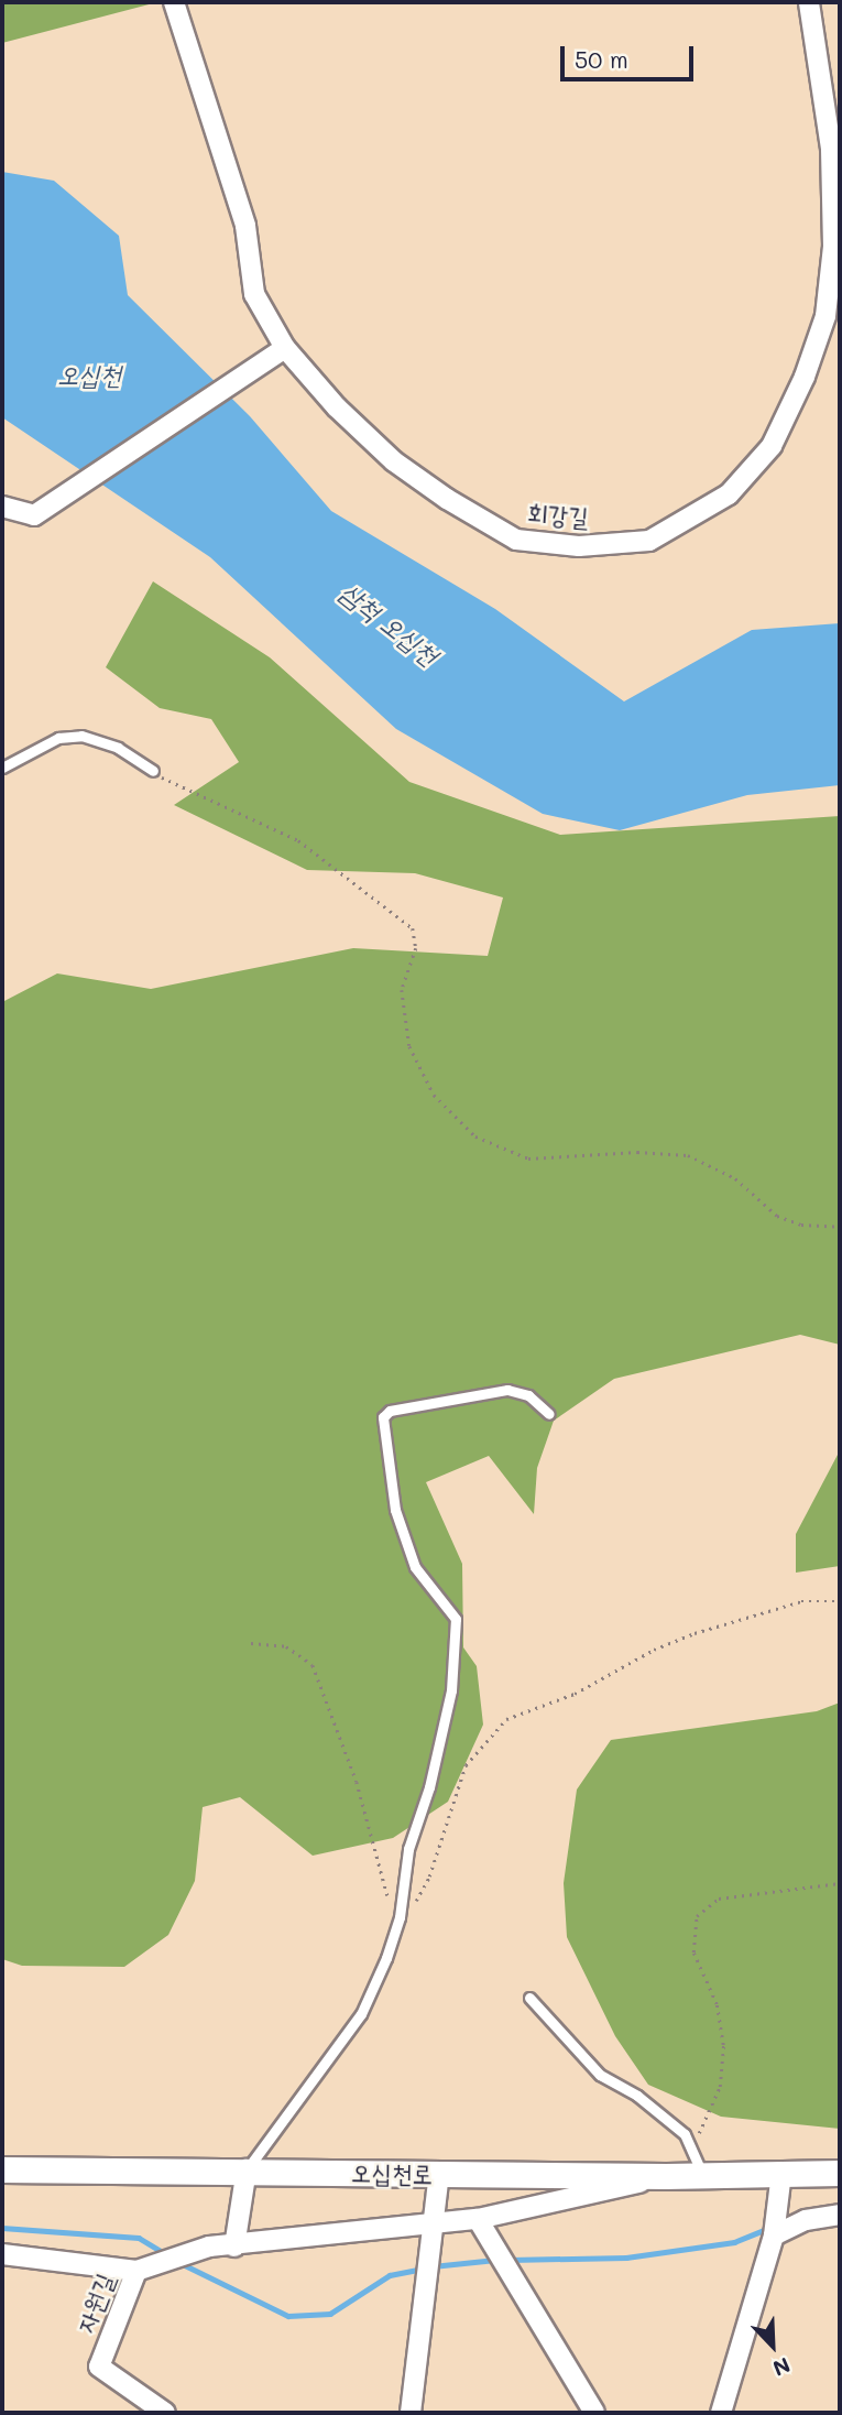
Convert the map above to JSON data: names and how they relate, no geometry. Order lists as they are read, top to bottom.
{
  "streets": {
    "street": ["회강길", "오십천로", "자원길"]
  },
  "water": ["오십천", "삼척 오십천"],
  "scale_bar": "50 m",
  "north": "bottom right"
}
